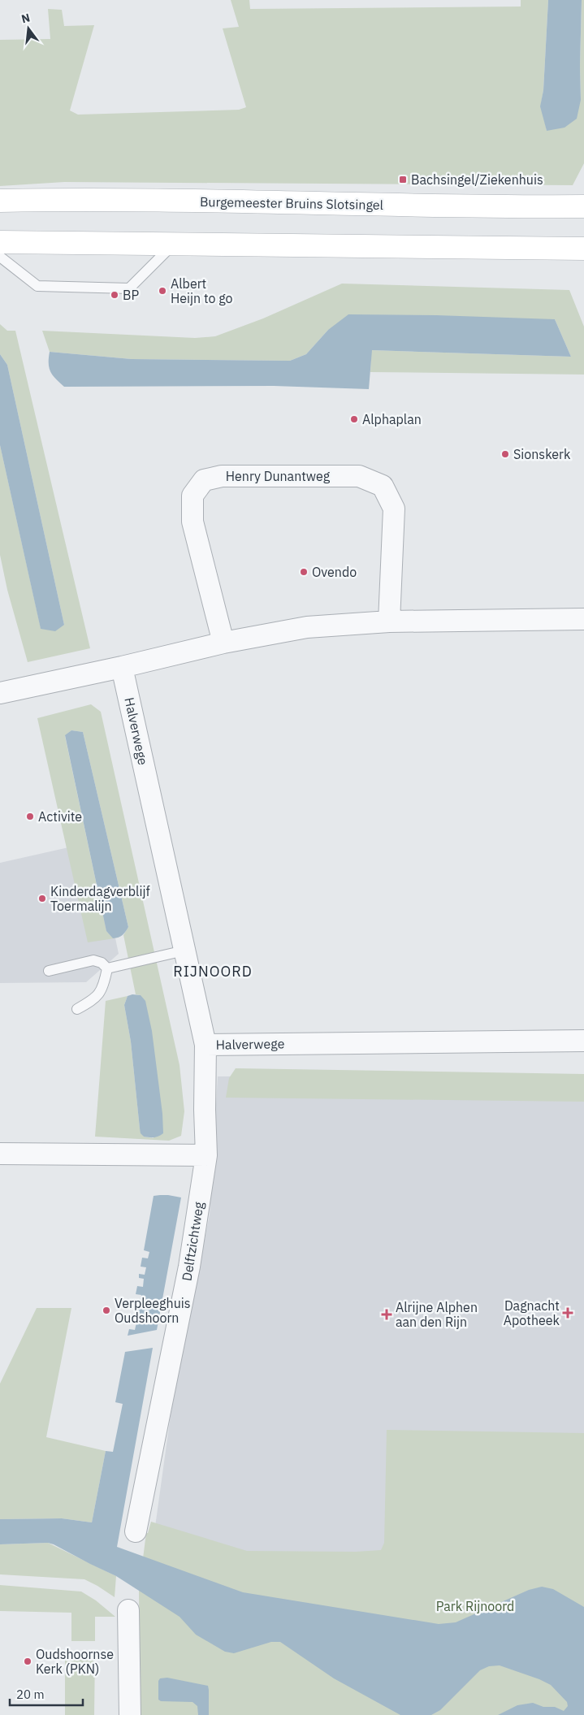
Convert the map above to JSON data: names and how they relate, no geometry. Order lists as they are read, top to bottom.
{
  "streets": {
    "main road": ["Burgemeester Bruins Slotsingel"],
    "street": ["Henry Dunantweg", "Halverwege", "Delftzichtweg"]
  },
  "crossings": [
    ["Halverwege", "Delftzichtweg"]
  ],
  "districts": ["RIJNOORD"],
  "parks": ["Park Rijnoord"],
  "places": {
    "transit": ["Bachsingel/Ziekenhuis"],
    "other": [
      "Albert Heijn to go",
      "BP",
      "Alphaplan",
      "Sionskerk",
      "Ovendo",
      "Activite",
      "Kinderdagverblijf Toermalijn",
      "Verpleeghuis Oudshoorn",
      "Oudshoornse Kerk (PKN)"
    ],
    "health": ["Dagnacht Apotheek", "Alrijne Alphen aan den Rijn"]
  },
  "scale_bar": "20 m",
  "north": "top"
}
